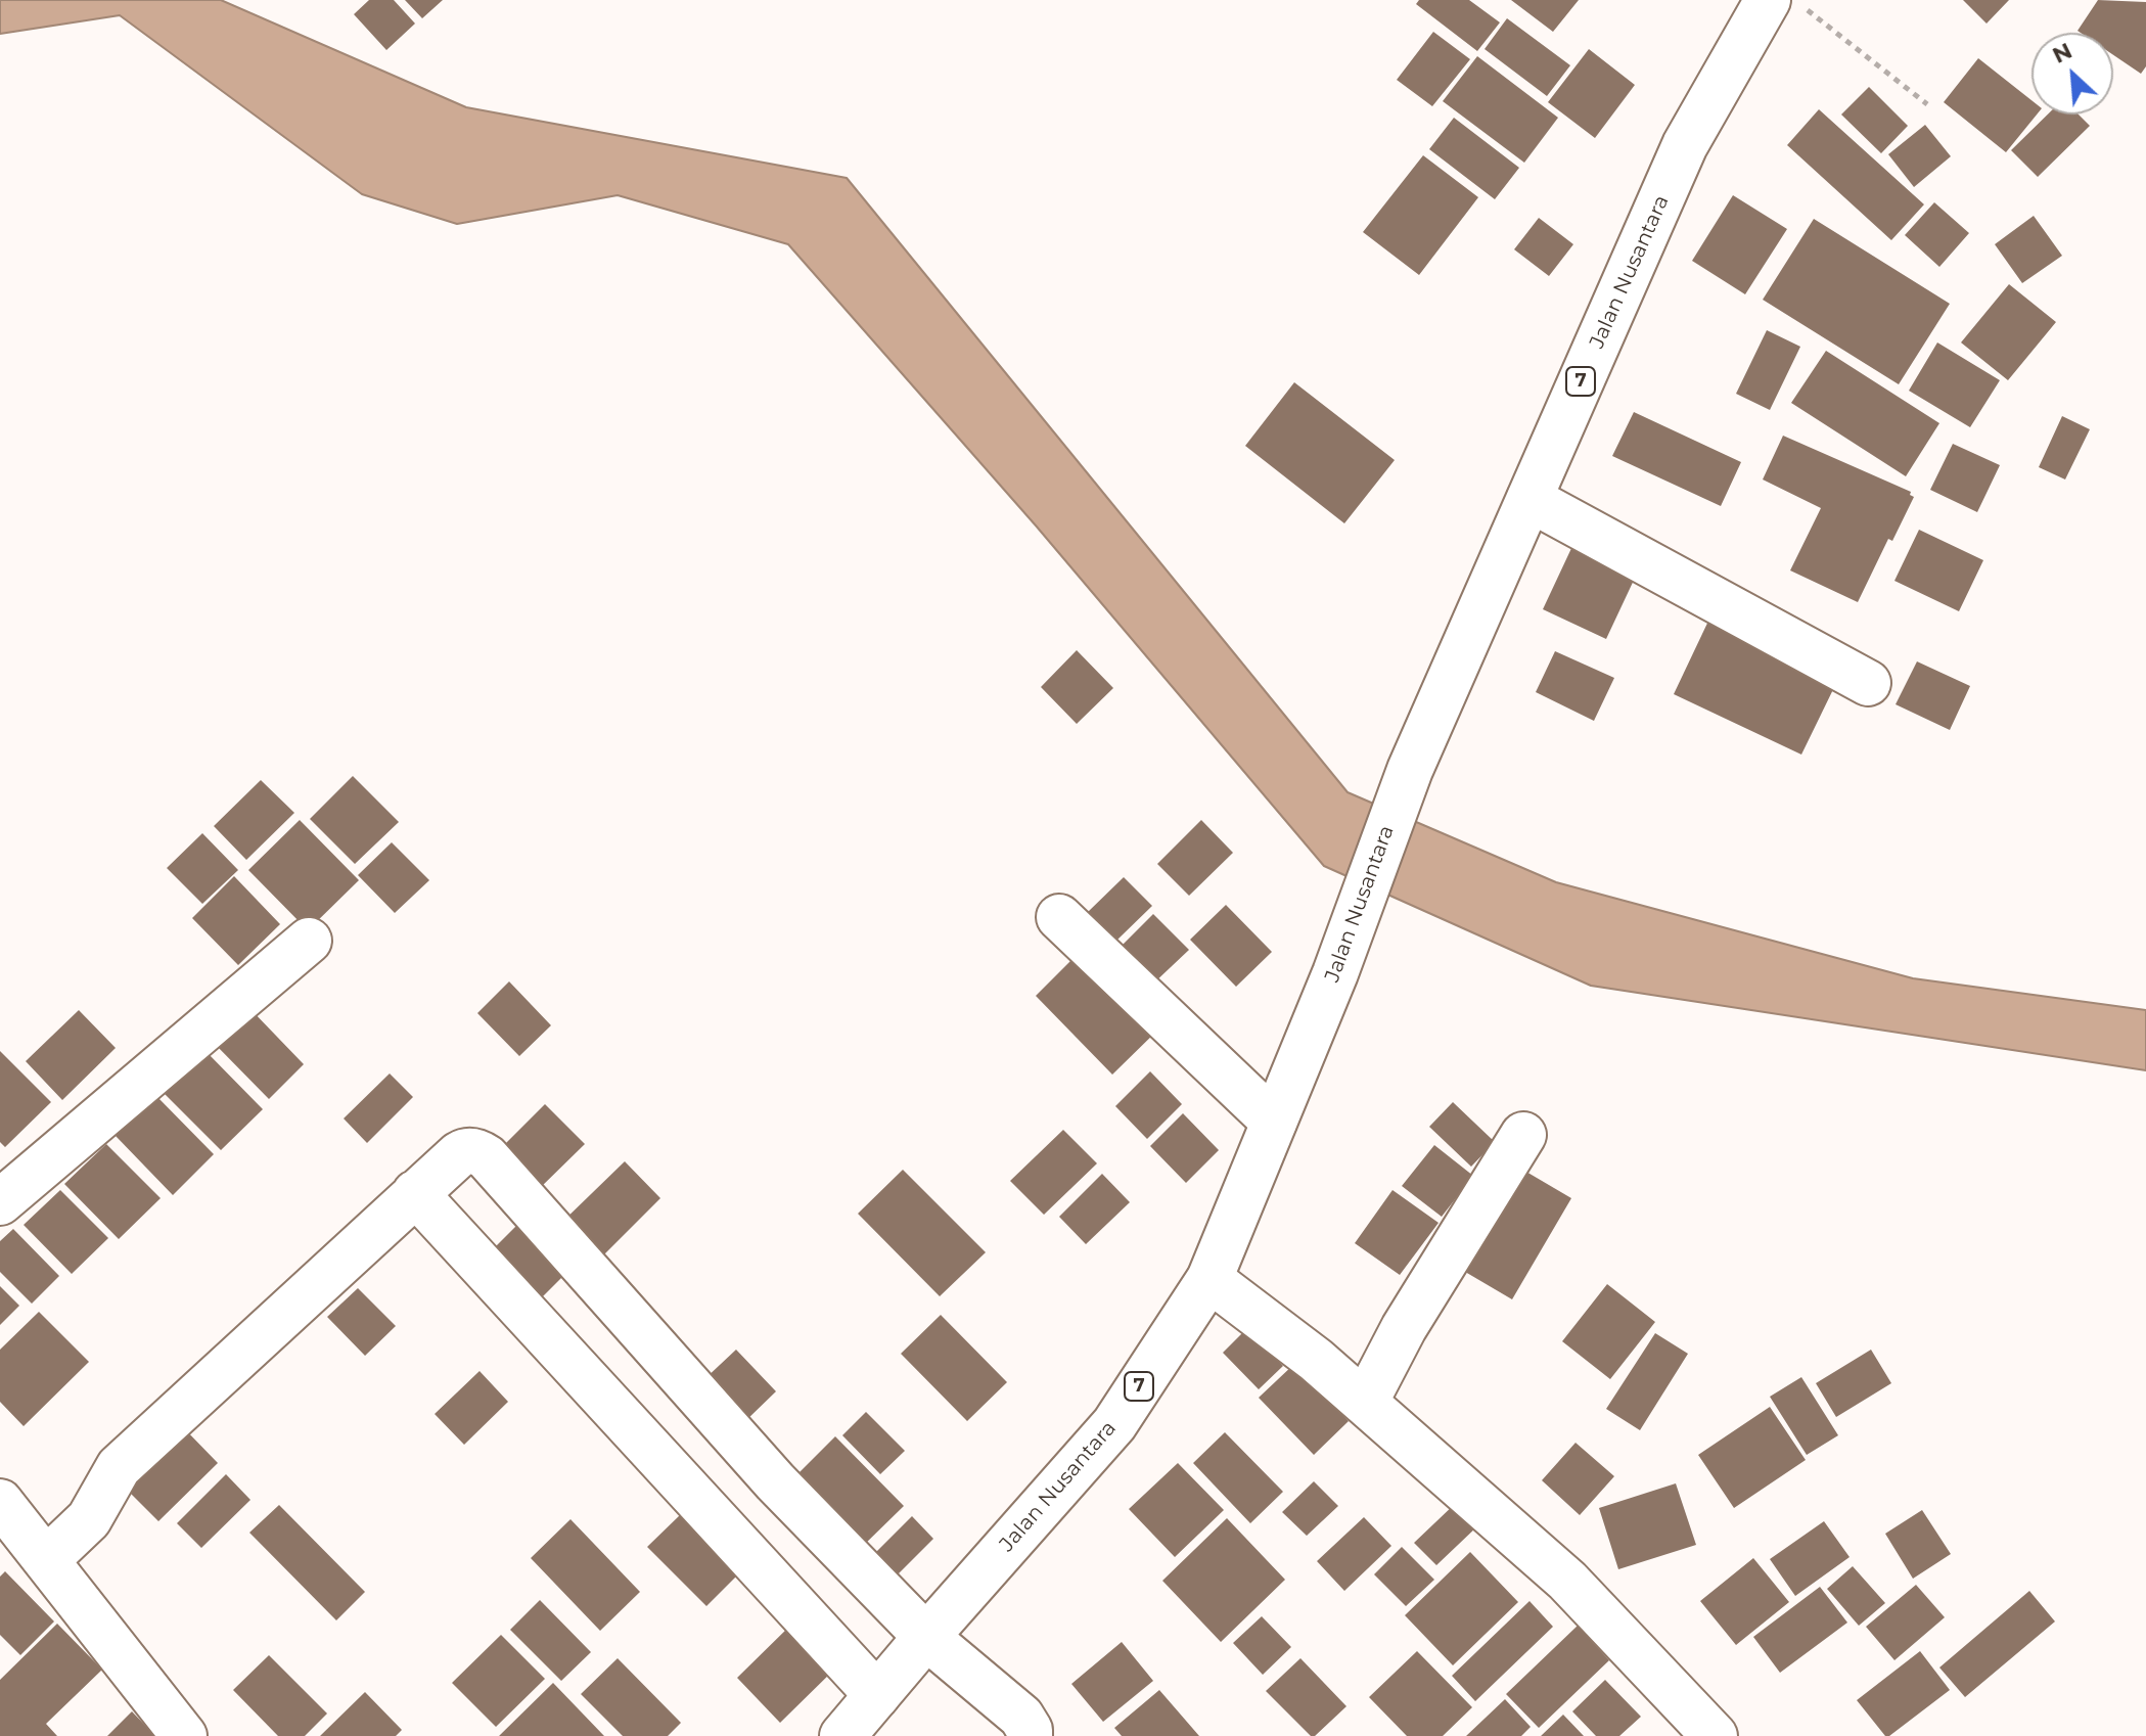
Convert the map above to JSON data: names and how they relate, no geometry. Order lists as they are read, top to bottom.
{
  "streets": {
    "main road": ["Jalan Nusantara", "7"]
  },
  "north": "top left"
}
